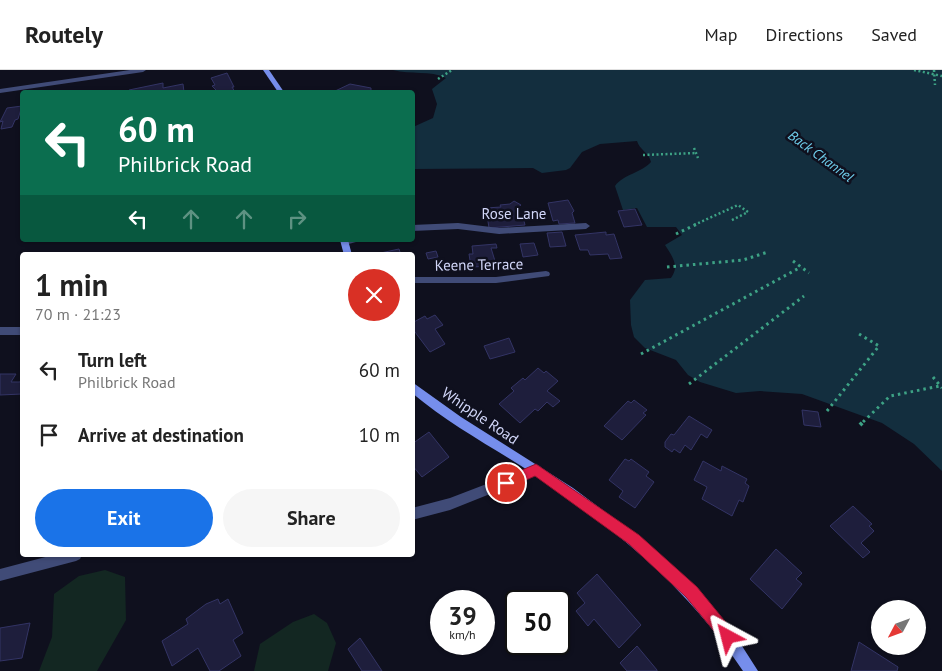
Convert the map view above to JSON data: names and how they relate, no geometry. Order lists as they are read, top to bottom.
{
  "streets": {
    "main road": ["Whipple Road"],
    "street": ["Rose Lane", "Keene Terrace"]
  },
  "water": ["Back Channel"],
  "north": "bottom left",
  "page": {
    "header": "Routely",
    "nav": ["Map", "Directions", "Saved"],
    "turn": ["60 m", "Philbrick Road"],
    "heading": ["1 min", "70 m · 21:23"],
    "list": [
      {
        "name": "Turn left",
        "note": "Philbrick Road",
        "value": "60 m"
      },
      {
        "name": "Arrive at destination",
        "value": "10 m"
      }
    ],
    "buttons": ["Exit", "Share"],
    "speed": "39 km/h",
    "limit": "50"
  }
}
